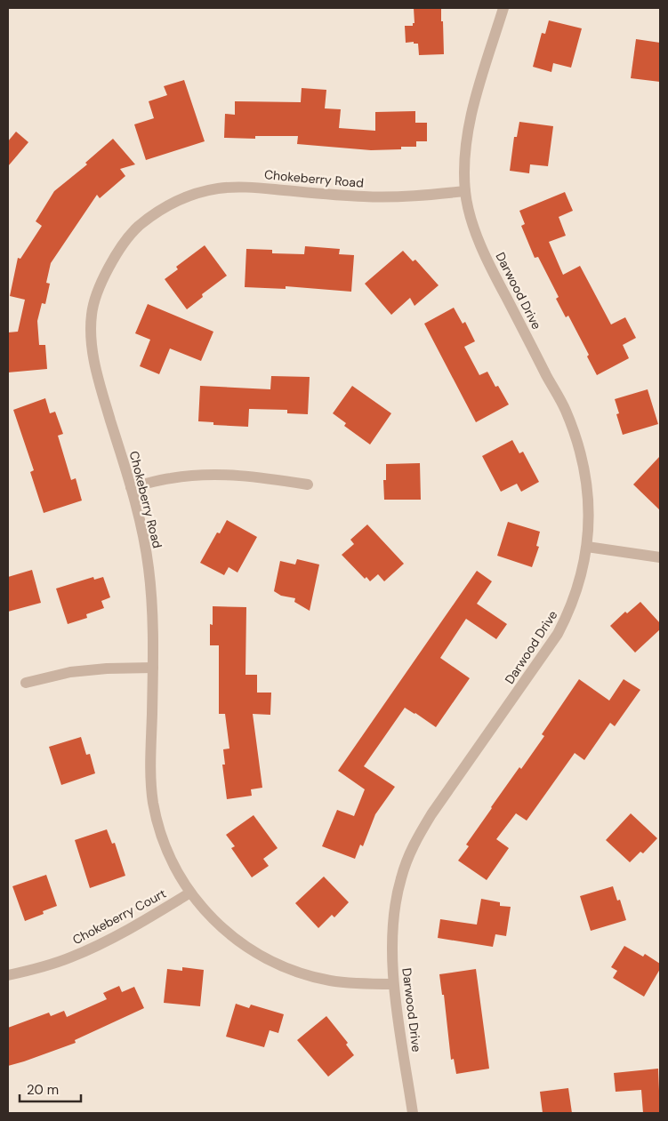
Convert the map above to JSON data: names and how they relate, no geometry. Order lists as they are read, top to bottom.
{
  "streets": {
    "street": ["Chokeberry Road", "Darwood Drive", "Chokeberry Court"]
  },
  "crossings": [
    ["Chokeberry Road", "Darwood Drive"],
    ["Chokeberry Road", "Chokeberry Court"]
  ],
  "scale_bar": "20 m"
}
